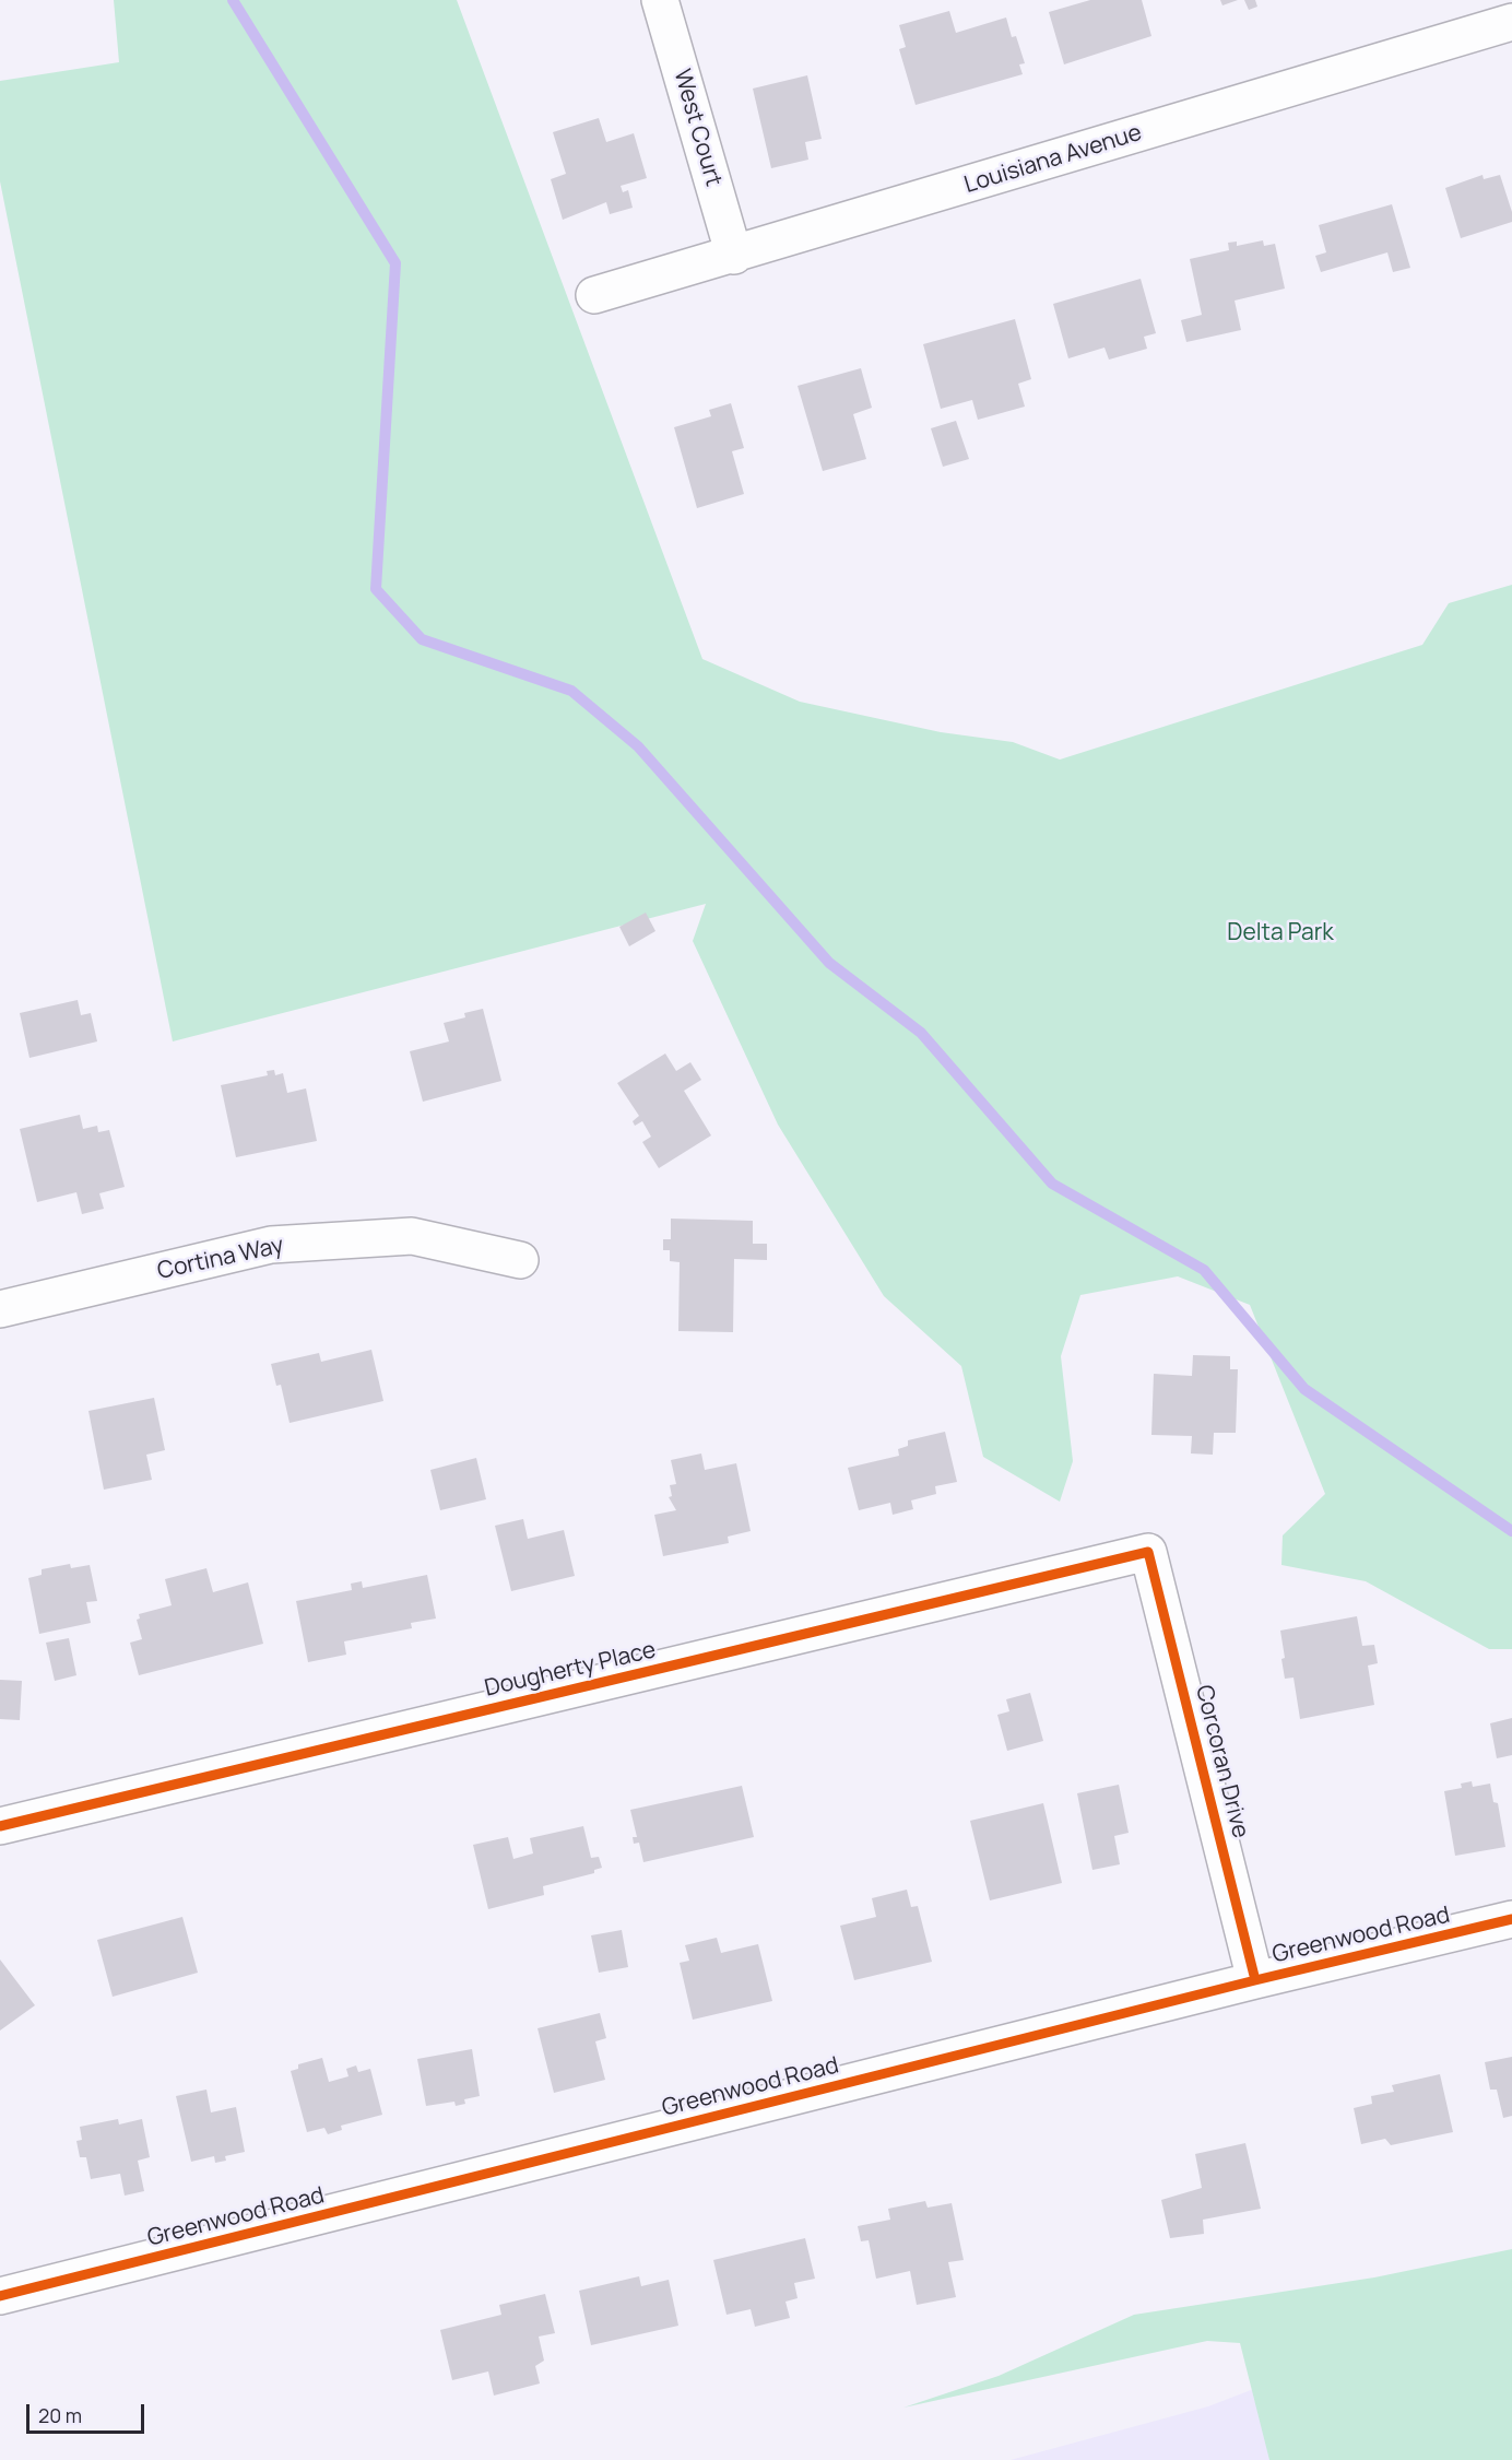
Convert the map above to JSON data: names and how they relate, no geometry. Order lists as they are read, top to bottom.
{
  "streets": {
    "street": [
      "West Court",
      "Louisiana Avenue",
      "Cortina Way",
      "Dougherty Place",
      "Corcoran Drive",
      "Greenwood Road"
    ]
  },
  "crossings": [
    ["West Court", "Louisiana Avenue"],
    ["Dougherty Place", "Corcoran Drive"],
    ["Corcoran Drive", "Greenwood Road"]
  ],
  "parks": ["Delta Park"],
  "scale_bar": "20 m"
}
